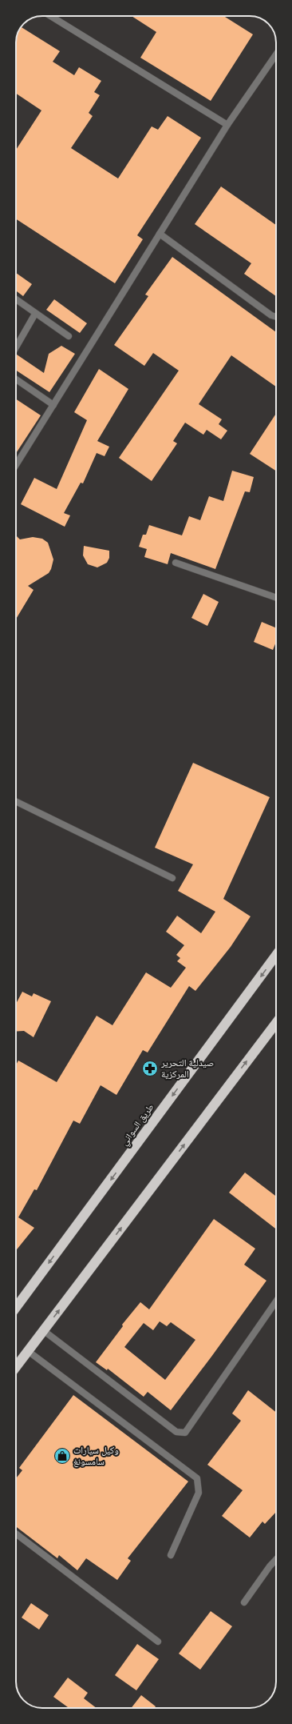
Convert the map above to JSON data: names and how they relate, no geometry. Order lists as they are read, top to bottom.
{
  "streets": {
    "highway": ["طريق السواني"]
  },
  "places": {
    "pharmacy": ["صيدلية التحرير المركزية"],
    "shop": ["وكيل سيارات سامسونغ"]
  }
}
